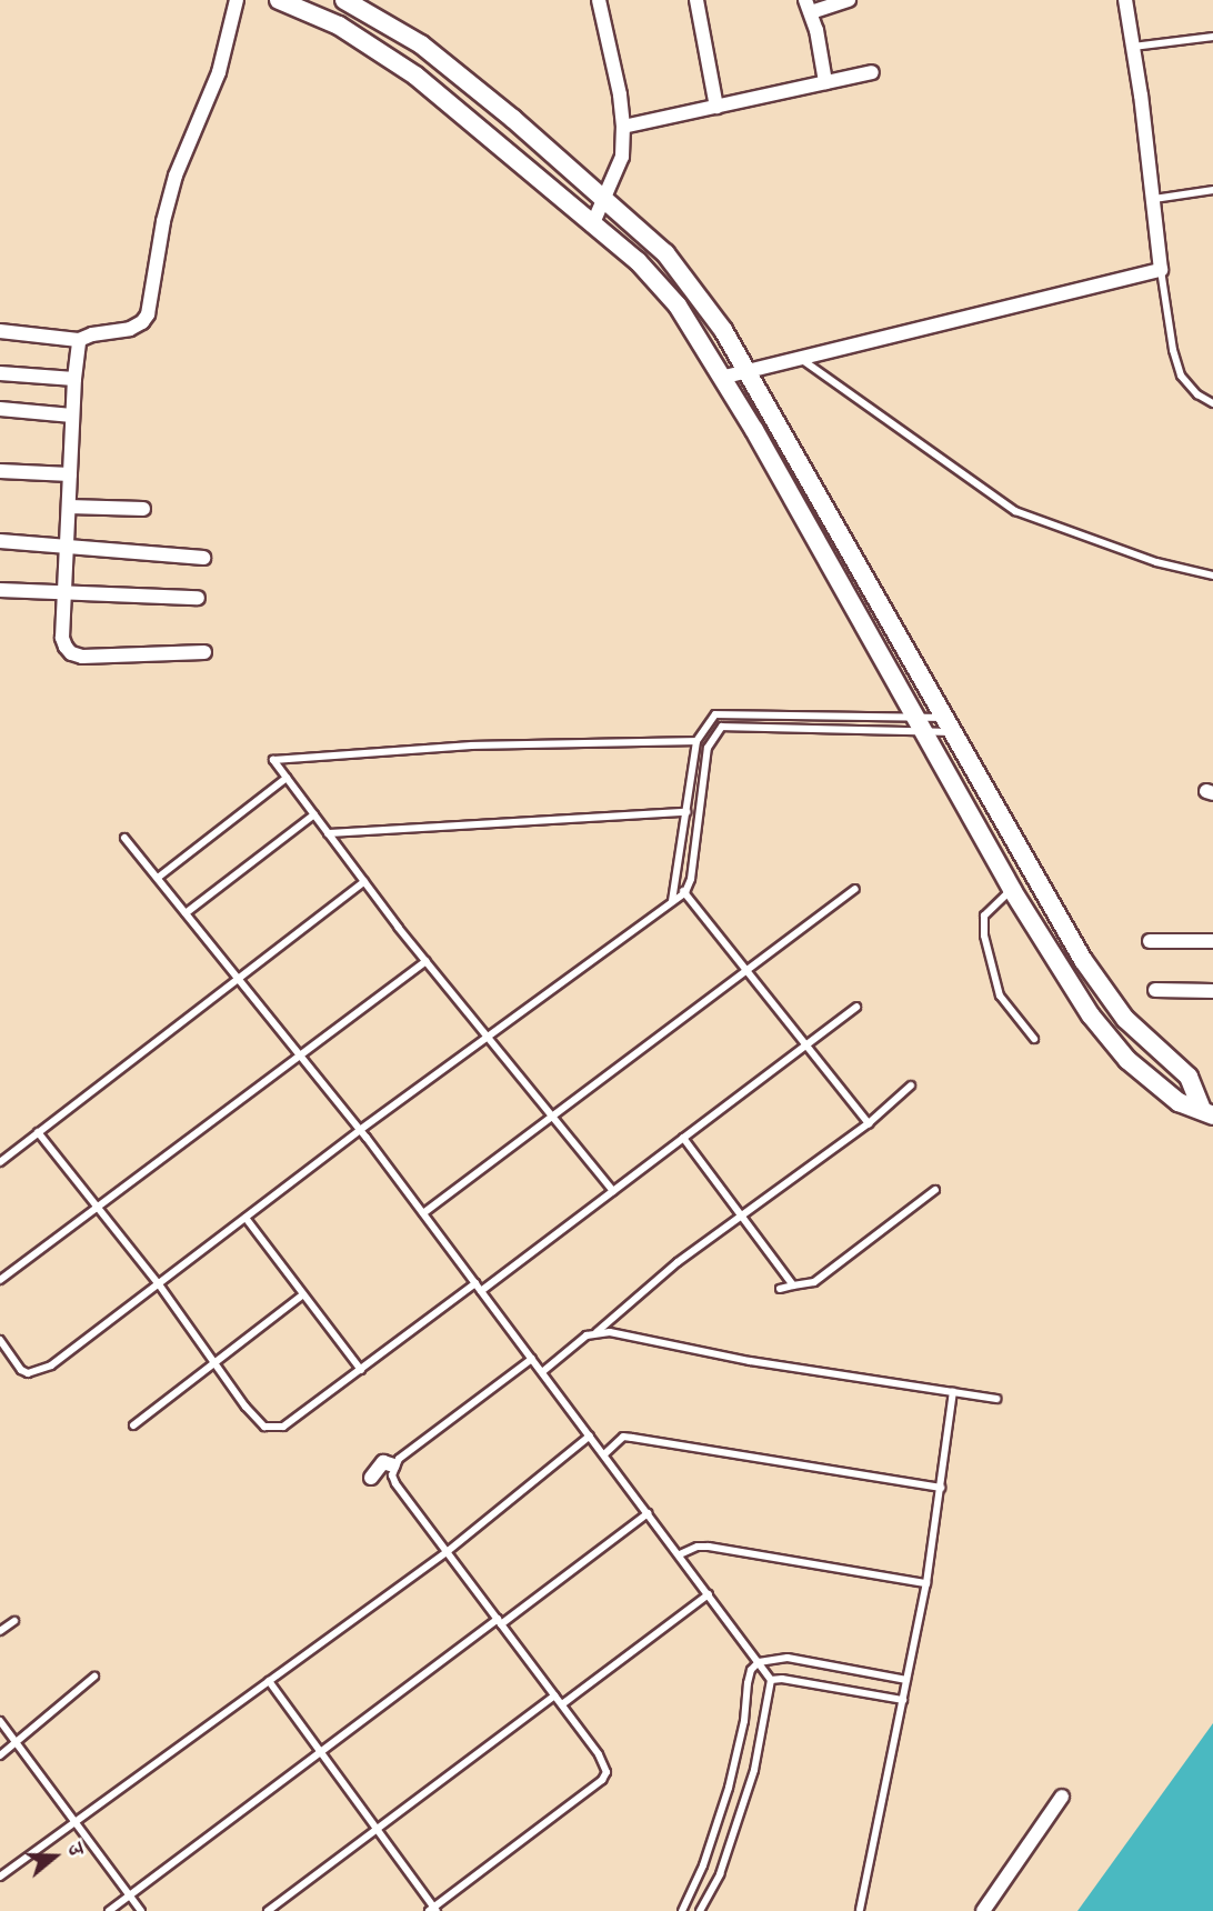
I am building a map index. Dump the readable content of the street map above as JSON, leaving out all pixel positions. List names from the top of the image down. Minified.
{"north":"right"}
